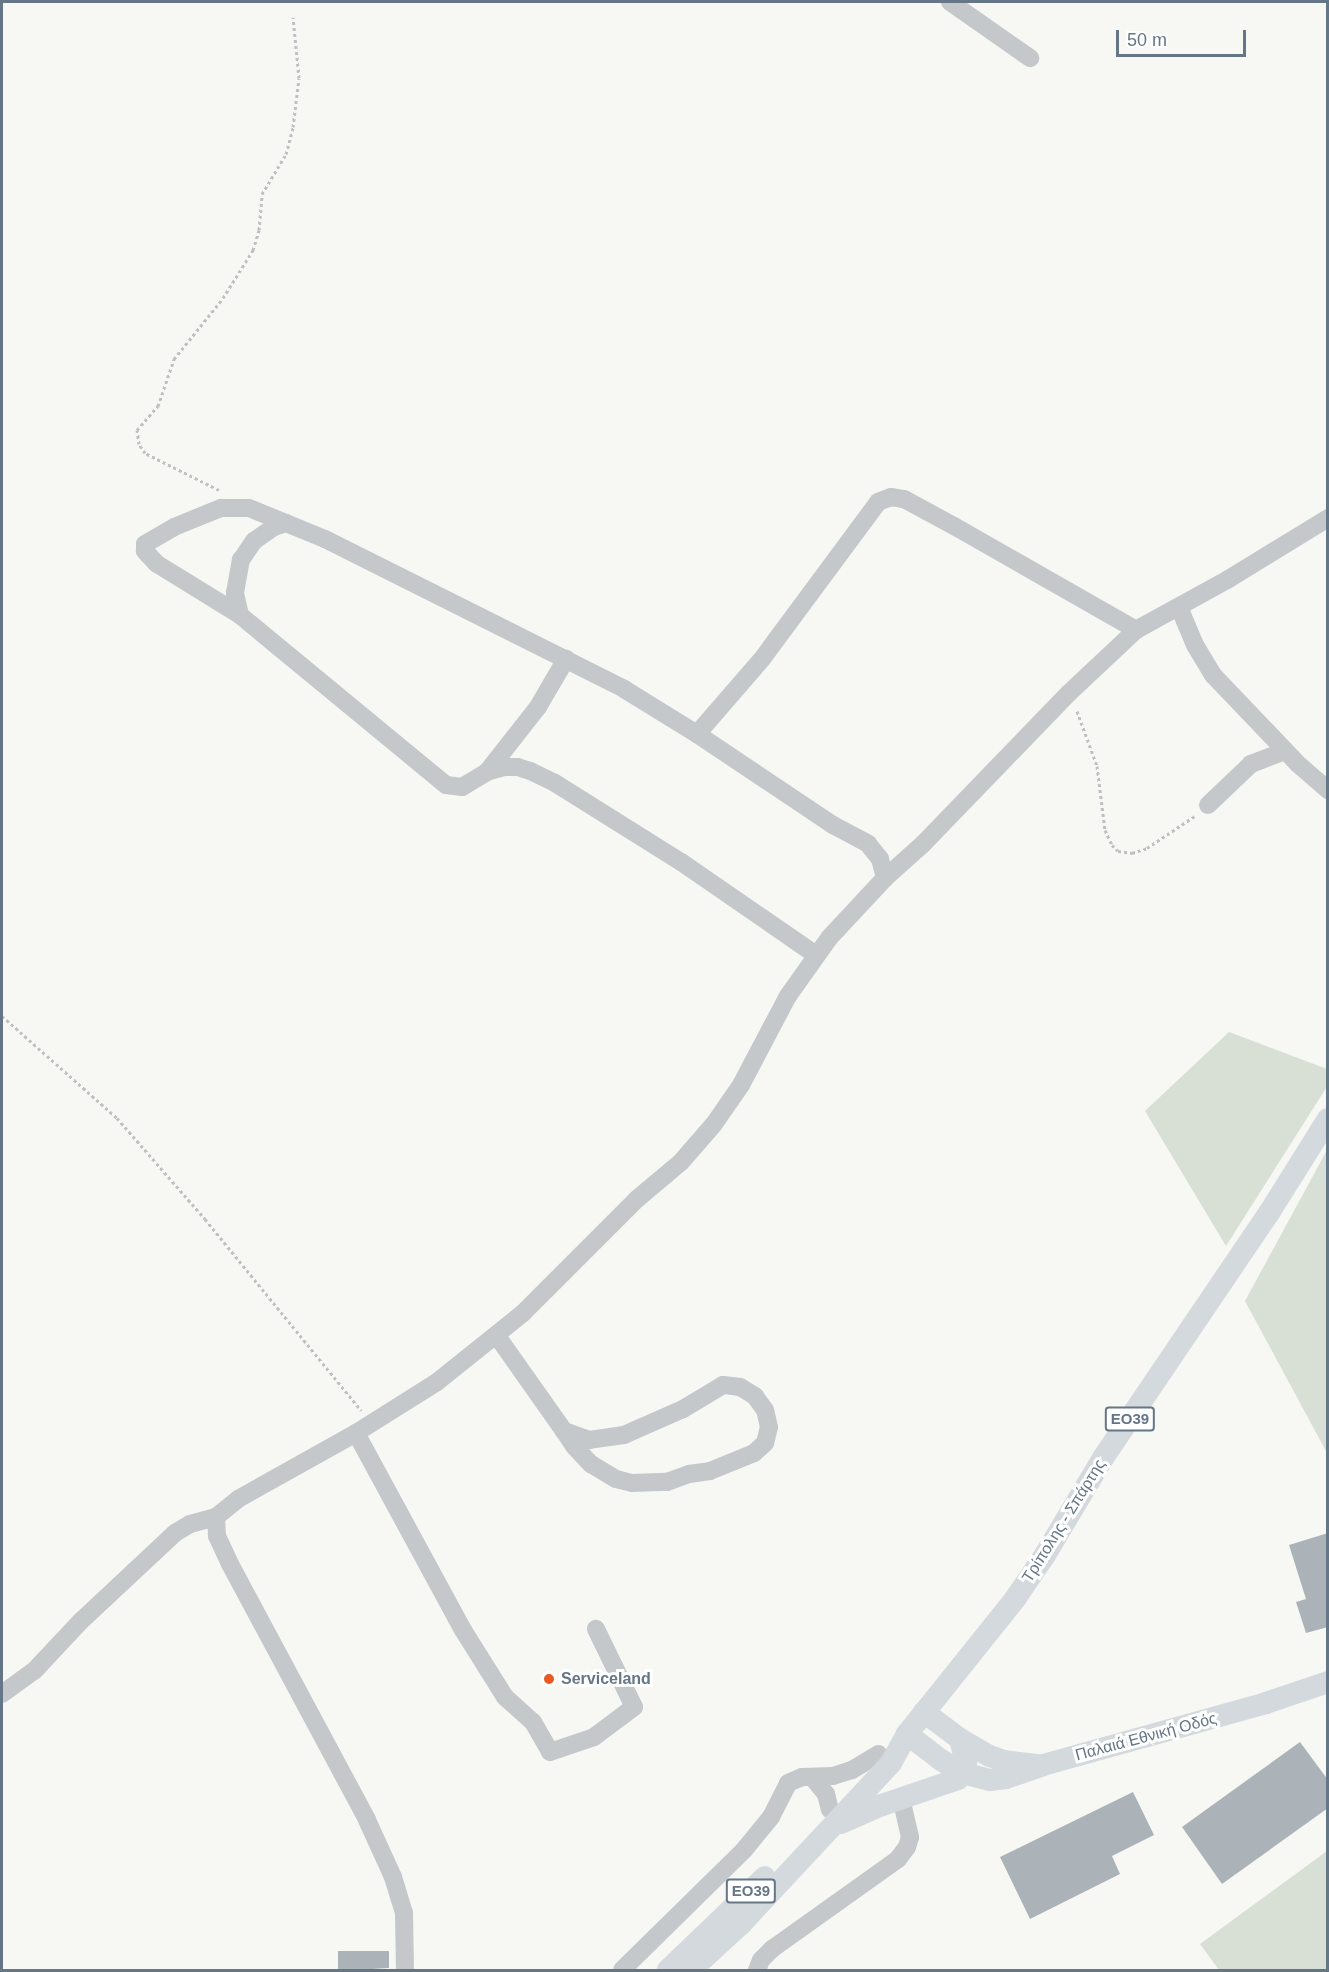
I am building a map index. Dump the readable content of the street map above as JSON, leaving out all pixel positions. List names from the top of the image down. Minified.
{"streets":{"main road":["ΕΟ39","Τρίπολης - Σπάρτης","Παλαιά Εθνική Οδός"]},"crossings":[["Τρίπολης - Σπάρτης","Παλαιά Εθνική Οδός"]],"places":["Serviceland"],"scale_bar":"50 m"}
